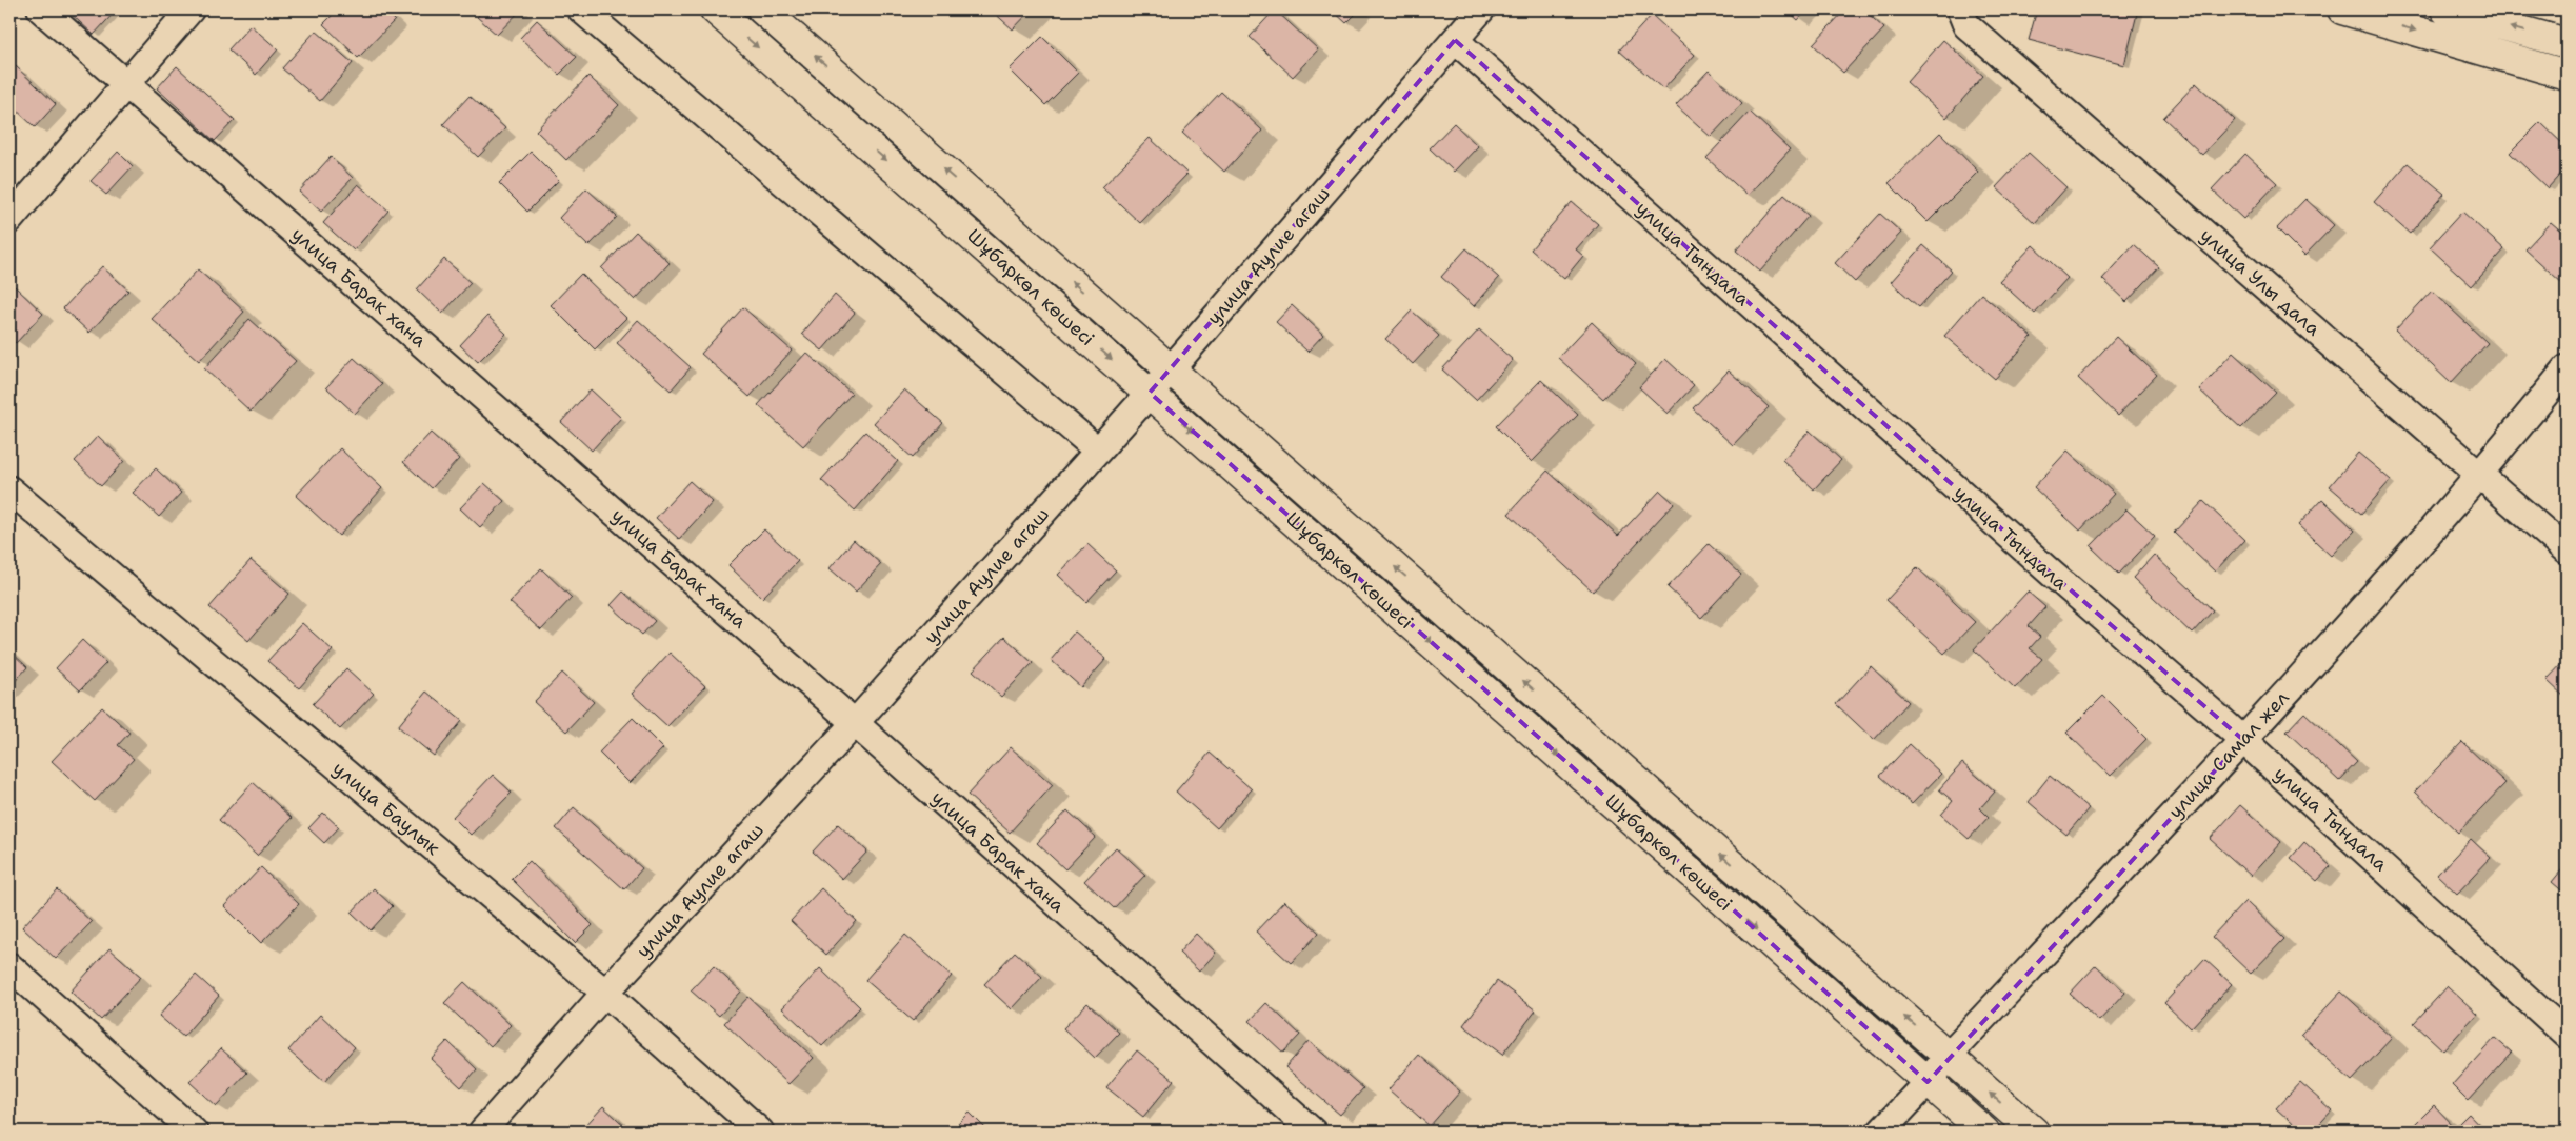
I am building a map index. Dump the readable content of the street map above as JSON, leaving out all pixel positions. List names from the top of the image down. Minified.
{"streets":{"street":["улица Тындала","улица Аулие агаш","улица Улы дала","улица Барак хана","Шұбаркөл көшесі","улица Самал жел","улица Баулык"]},"crossings":[["улица Тындала","улица Аулие агаш"],["улица Тындала","улица Самал жел"],["улица Аулие агаш","улица Барак хана"],["улица Аулие агаш","Шұбаркөл көшесі"],["улица Аулие агаш","улица Баулык"],["улица Улы дала","улица Самал жел"],["Шұбаркөл көшесі","улица Самал жел"]]}
